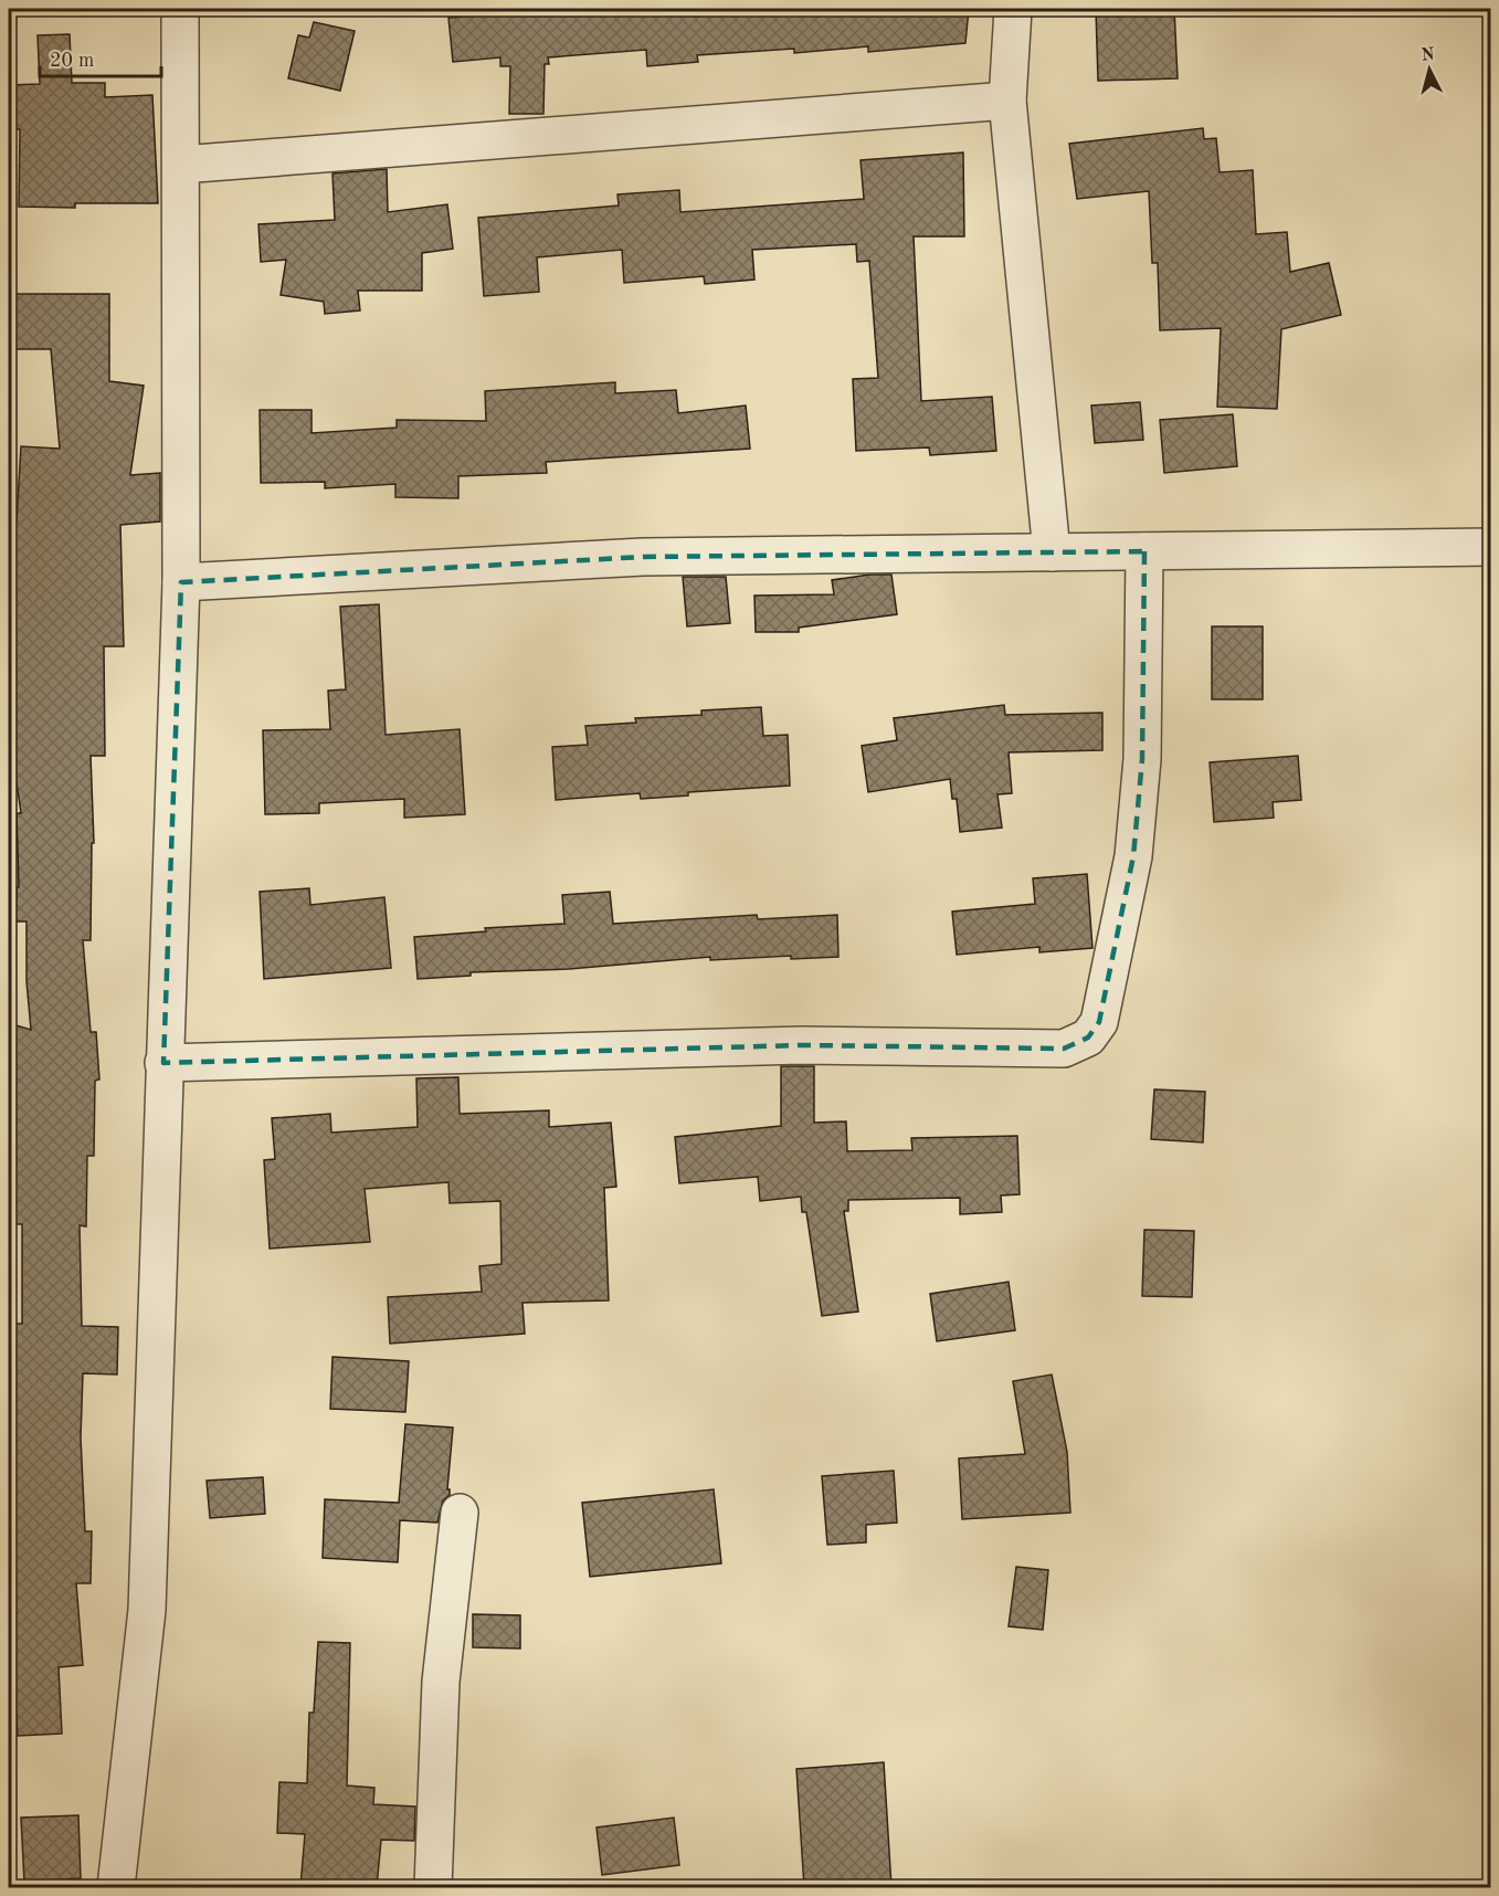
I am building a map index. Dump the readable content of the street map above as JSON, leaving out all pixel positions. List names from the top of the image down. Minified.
{"scale_bar":"20 m","north":"top"}
